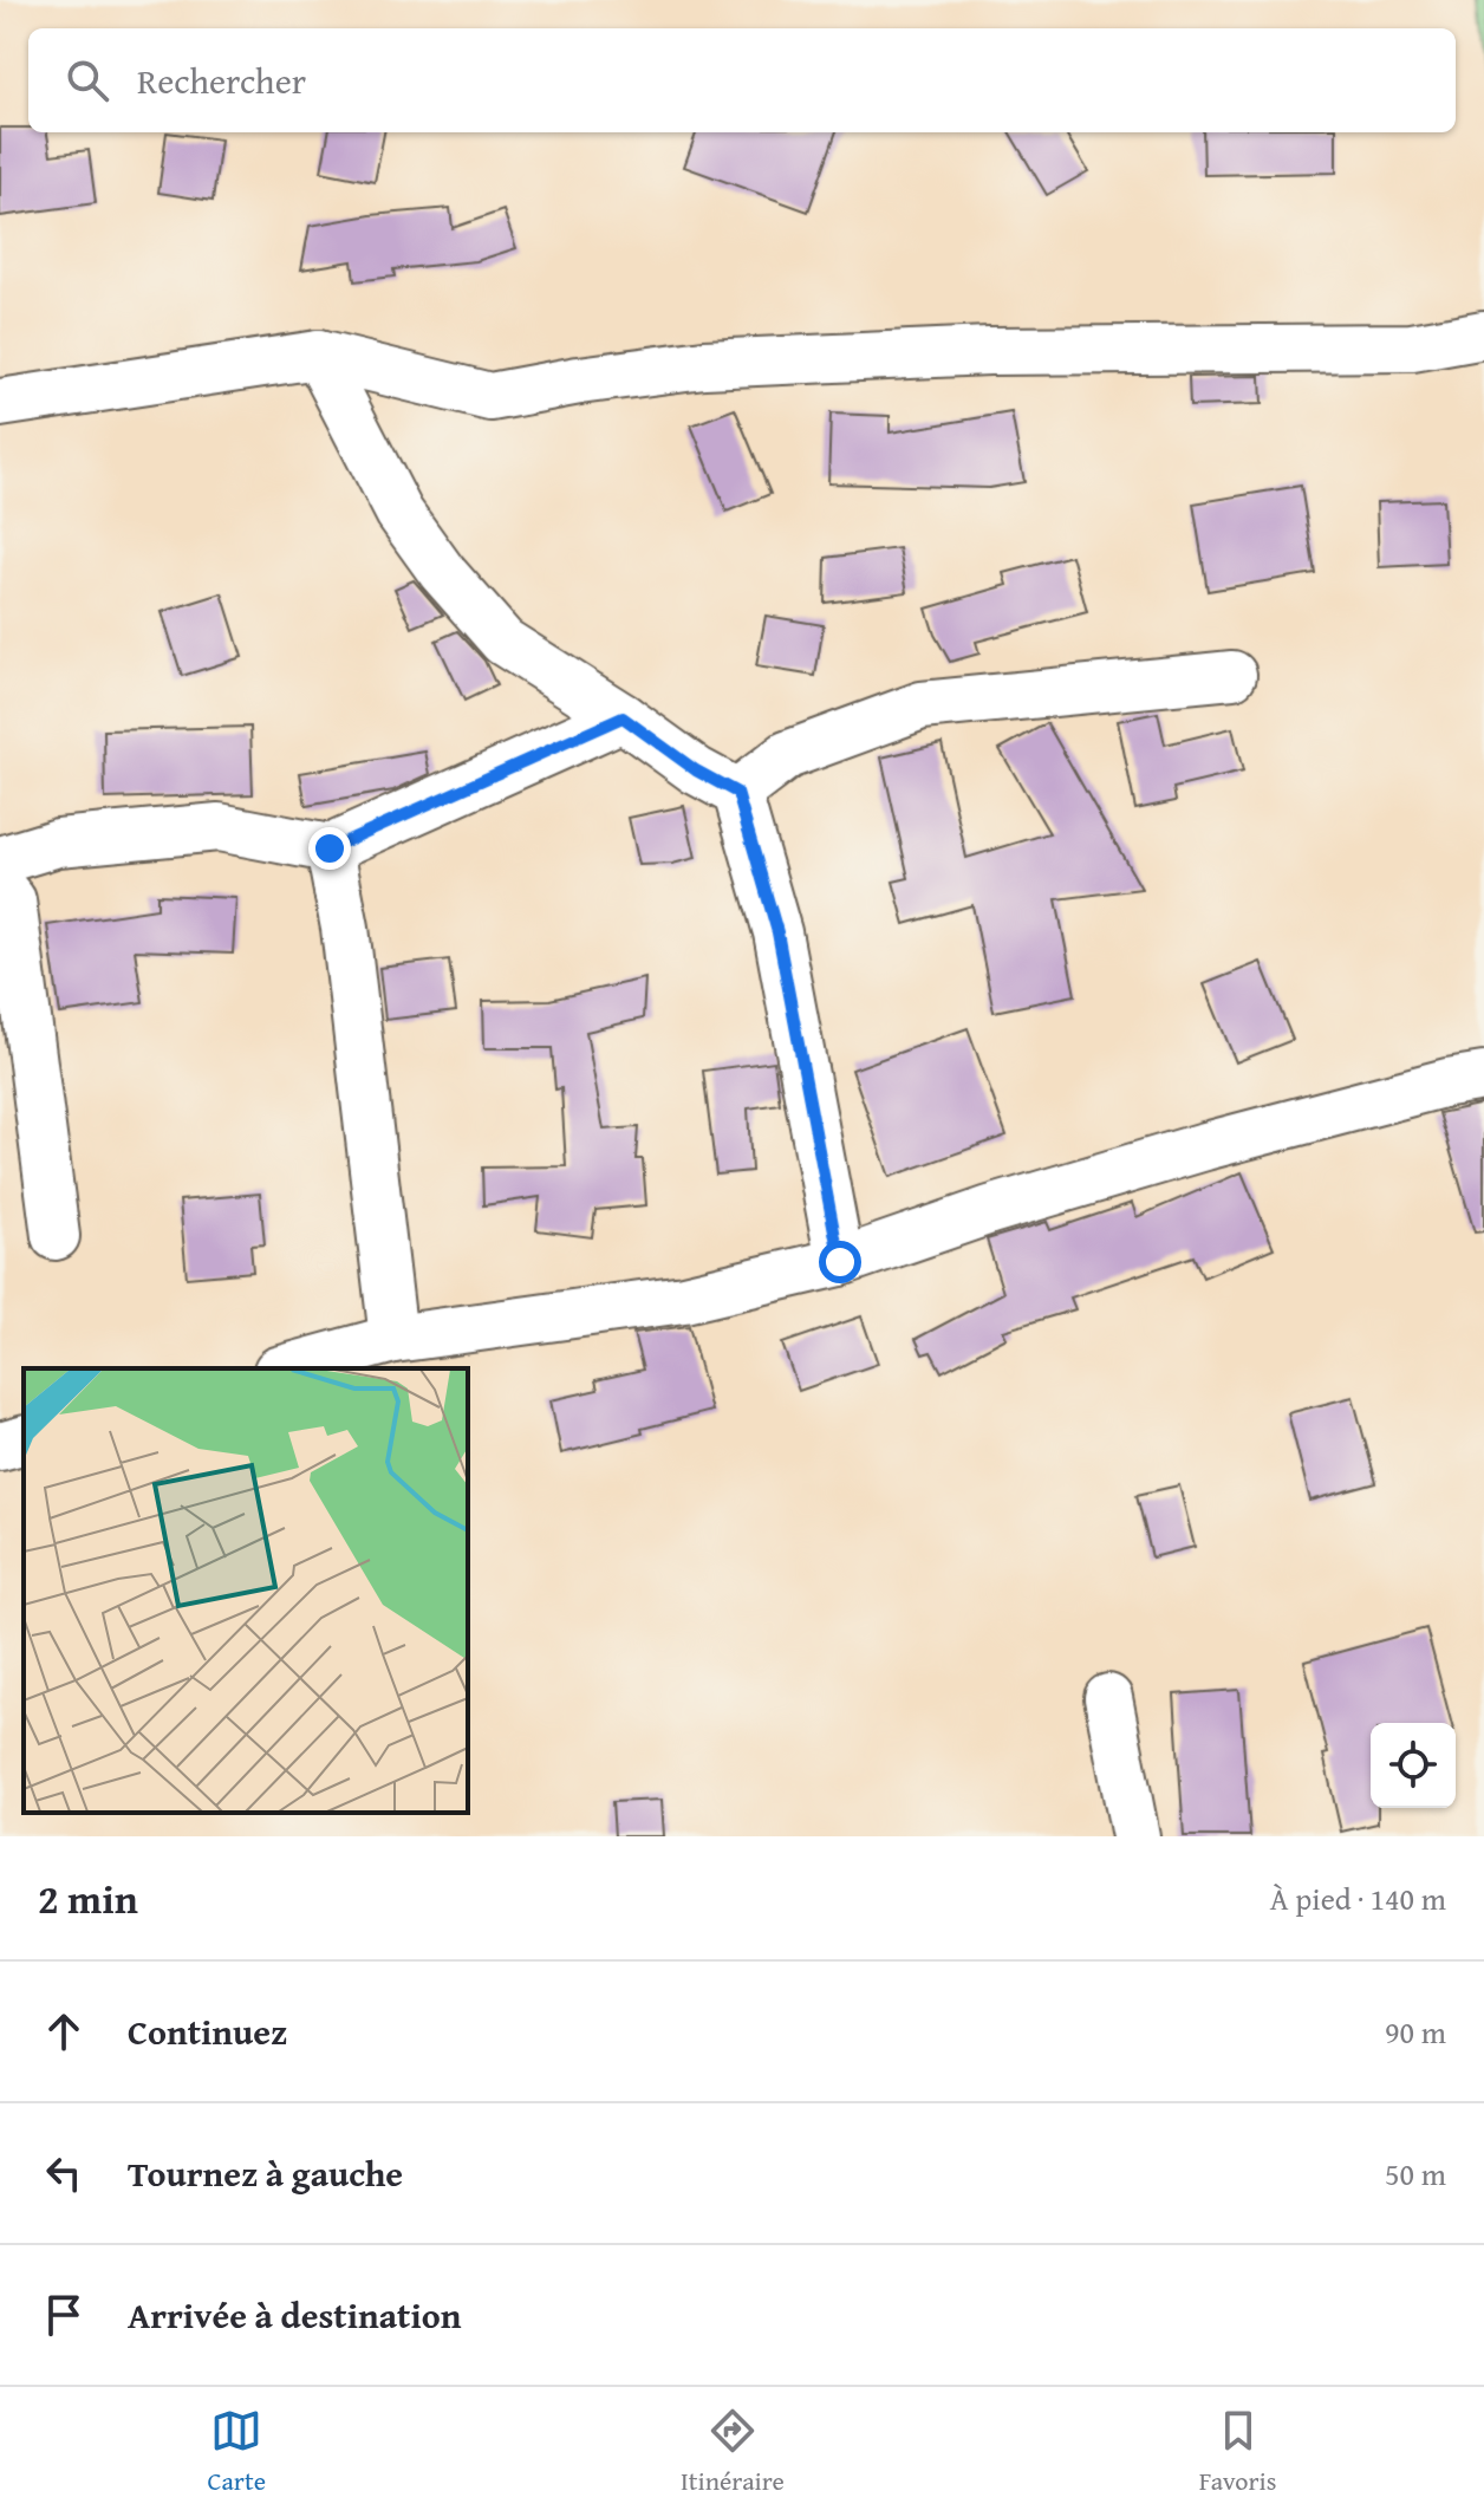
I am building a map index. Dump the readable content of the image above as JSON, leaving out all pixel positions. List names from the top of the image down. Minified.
{"page":{"search":"Rechercher","heading":["2 min","À pied · 140 m"],"list":[["Continuez","90 m"],["Tournez à gauche","50 m"],"Arrivée à destination"],"nav":["Carte","Itinéraire","Favoris"]}}
